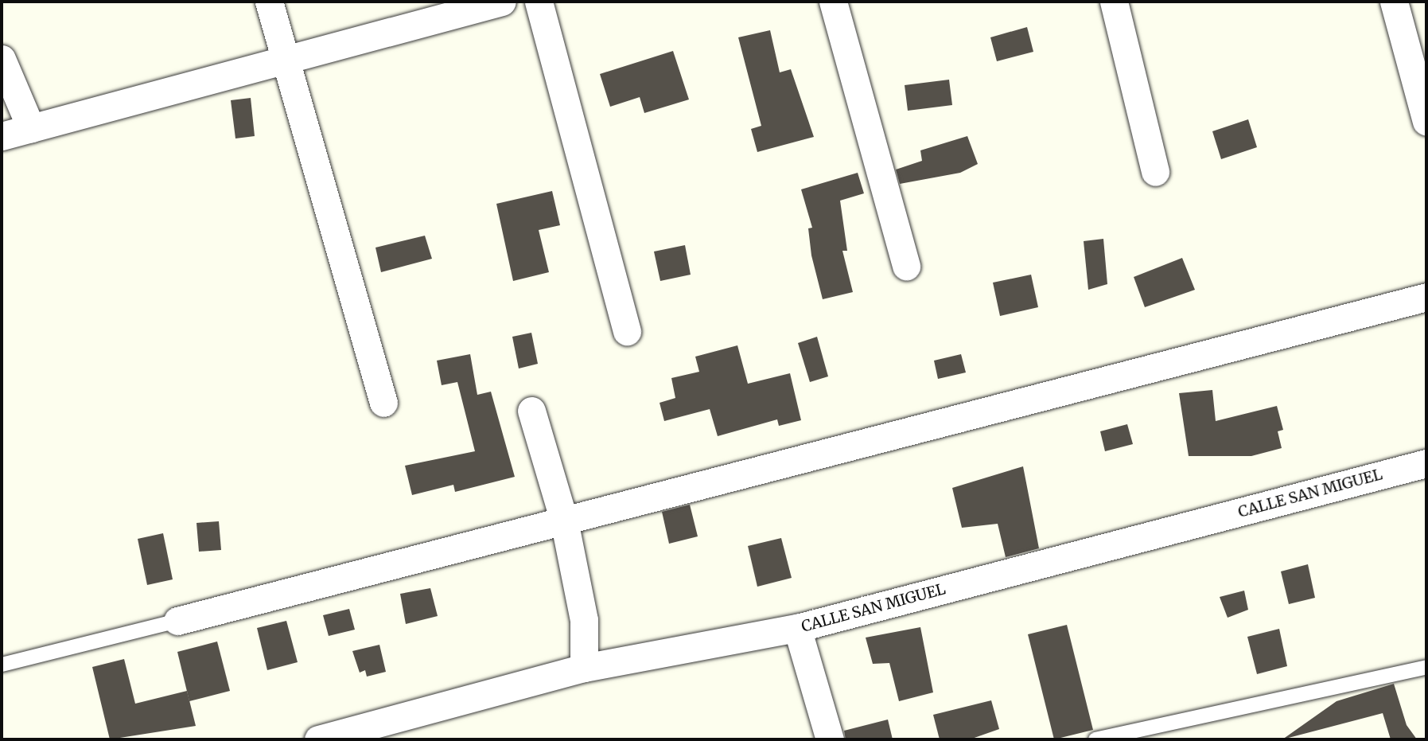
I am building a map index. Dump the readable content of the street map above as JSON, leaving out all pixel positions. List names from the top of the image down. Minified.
{"streets":{"street":["CALLE SAN MIGUEL"]}}
